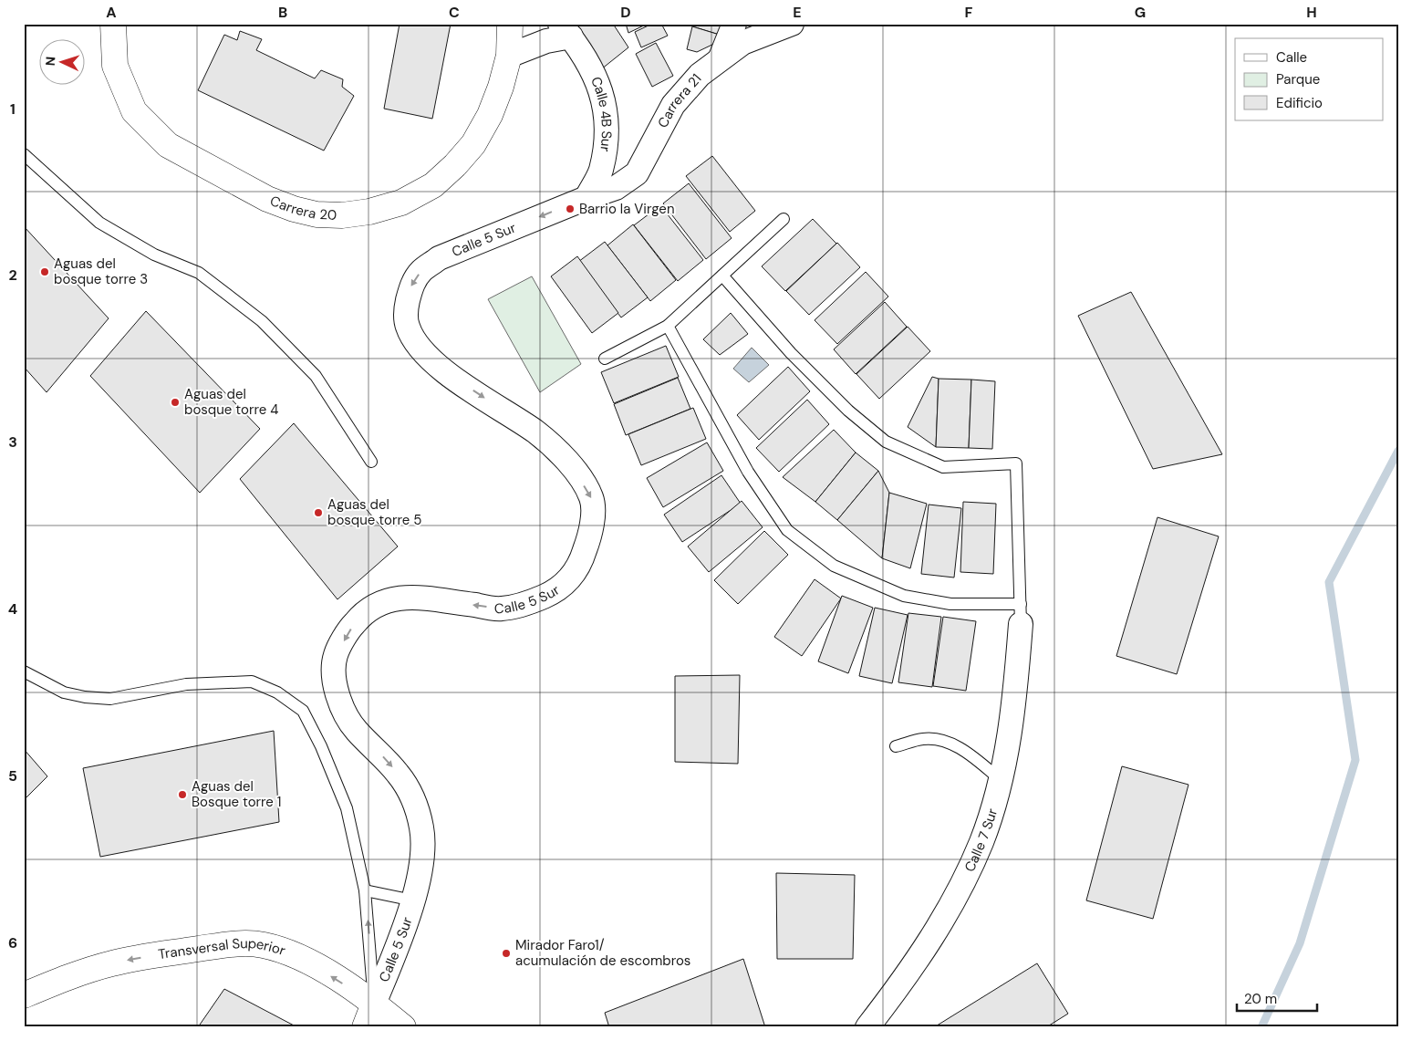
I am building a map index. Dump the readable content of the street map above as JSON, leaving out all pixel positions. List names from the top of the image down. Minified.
{"streets":{"street":["Carrera 21","Calle 4B Sur","Carrera 20","Calle 5 Sur","Calle 7 Sur","Transversal Superior"]},"crossings":[["Carrera 21","Calle 4B Sur"],["Carrera 21","Calle 5 Sur"],["Calle 4B Sur","Carrera 20"],["Calle 4B Sur","Calle 5 Sur"],["Calle 5 Sur","Transversal Superior"]],"one_way":["Transversal Superior"],"places":["Barrio la Virgen","Aguas del bosque torre 3","Aguas del bosque torre 4","Aguas del bosque torre 5","Aguas del Bosque torre 1","Mirador Faro1/ acumulación de escombros"],"legend":["Calle","Parque","Edificio"],"scale_bar":"20 m","north":"left","grid":{"columns":["A","B","C","D","E","F","G","H"],"rows":["1","2","3","4","5","6"]}}
